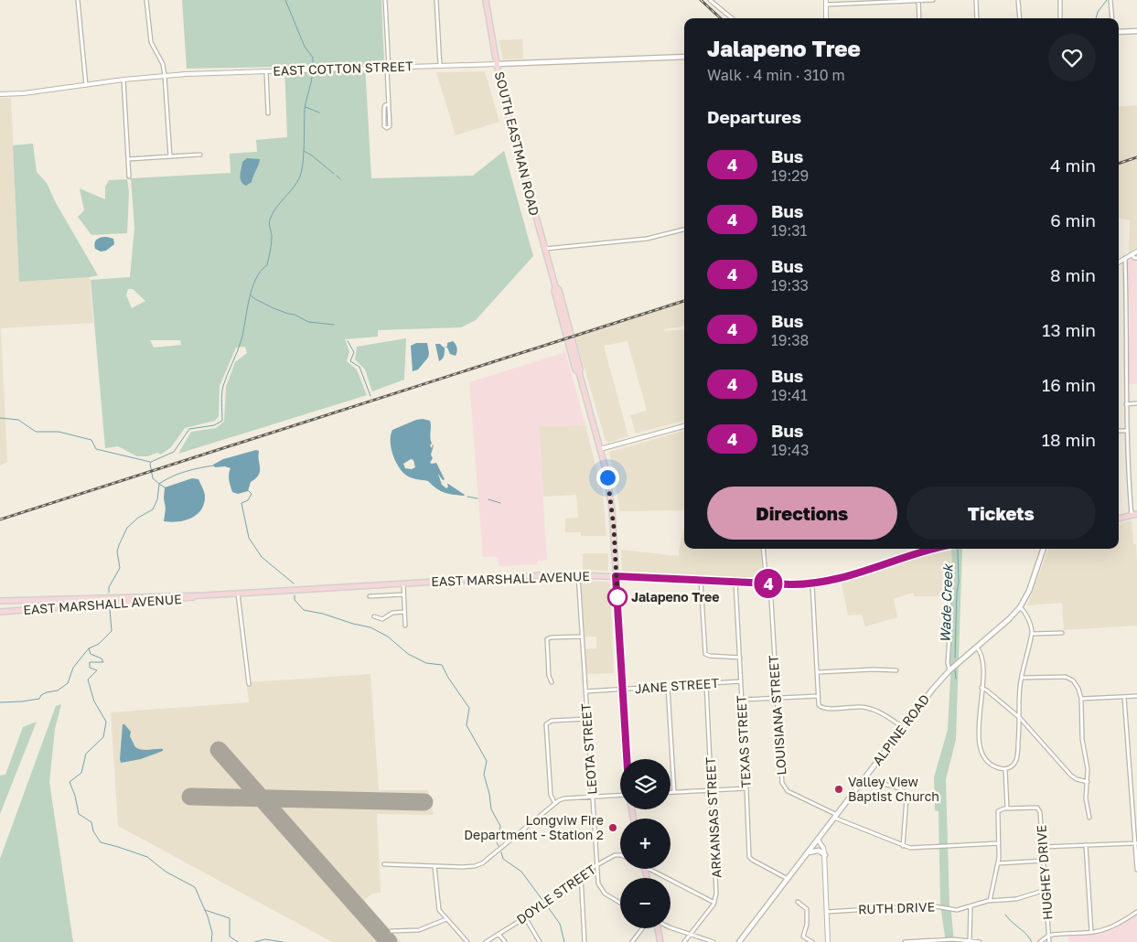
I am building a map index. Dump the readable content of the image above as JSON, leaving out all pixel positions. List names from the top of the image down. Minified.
{"streets":{"main road":["EAST COTTON STREET","SOUTH EASTMAN ROAD","EAST MARSHALL AVENUE","ALPINE ROAD"],"street":["JANE STREET","LOUISIANA STREET","TEXAS STREET","LEOTA STREET","ARKANSAS STREET","HUGHEY DRIVE","DOYLE STREET","RUTH DRIVE"]},"crossings":[["EAST COTTON STREET","SOUTH EASTMAN ROAD"],["SOUTH EASTMAN ROAD","EAST MARSHALL AVENUE"],["SOUTH EASTMAN ROAD","JANE STREET"],["EAST MARSHALL AVENUE","LOUISIANA STREET"],["EAST MARSHALL AVENUE","TEXAS STREET"],["EAST MARSHALL AVENUE","LEOTA STREET"],["JANE STREET","TEXAS STREET"],["JANE STREET","LEOTA STREET"],["JANE STREET","ARKANSAS STREET"],["LOUISIANA STREET","ALPINE ROAD"],["ALPINE ROAD","TEXAS STREET"],["LEOTA STREET","DOYLE STREET"],["HUGHEY DRIVE","RUTH DRIVE"]],"water":["Wade Creek"],"places":["Jalapeno Tree","Valley View Baptist Church","Longviw Fire Department - Station 2"],"lines":["bus line 4"],"page":{"on_map":"4","heading":[["Jalapeno Tree","Walk · 4 min · 310 m"],"Departures"],"list":[{"mark":"4","name":"Bus","note":"19:29","value":"4 min"},{"mark":"4","name":"Bus","note":"19:31","value":"6 min"},{"mark":"4","name":"Bus","note":"19:33","value":"8 min"},{"mark":"4","name":"Bus","note":"19:38","value":"13 min"},{"mark":"4","name":"Bus","note":"19:41","value":"16 min"},{"mark":"4","name":"Bus","note":"19:43","value":"18 min"}],"buttons":["Directions","Tickets"],"map_buttons":["+","−"]}}
